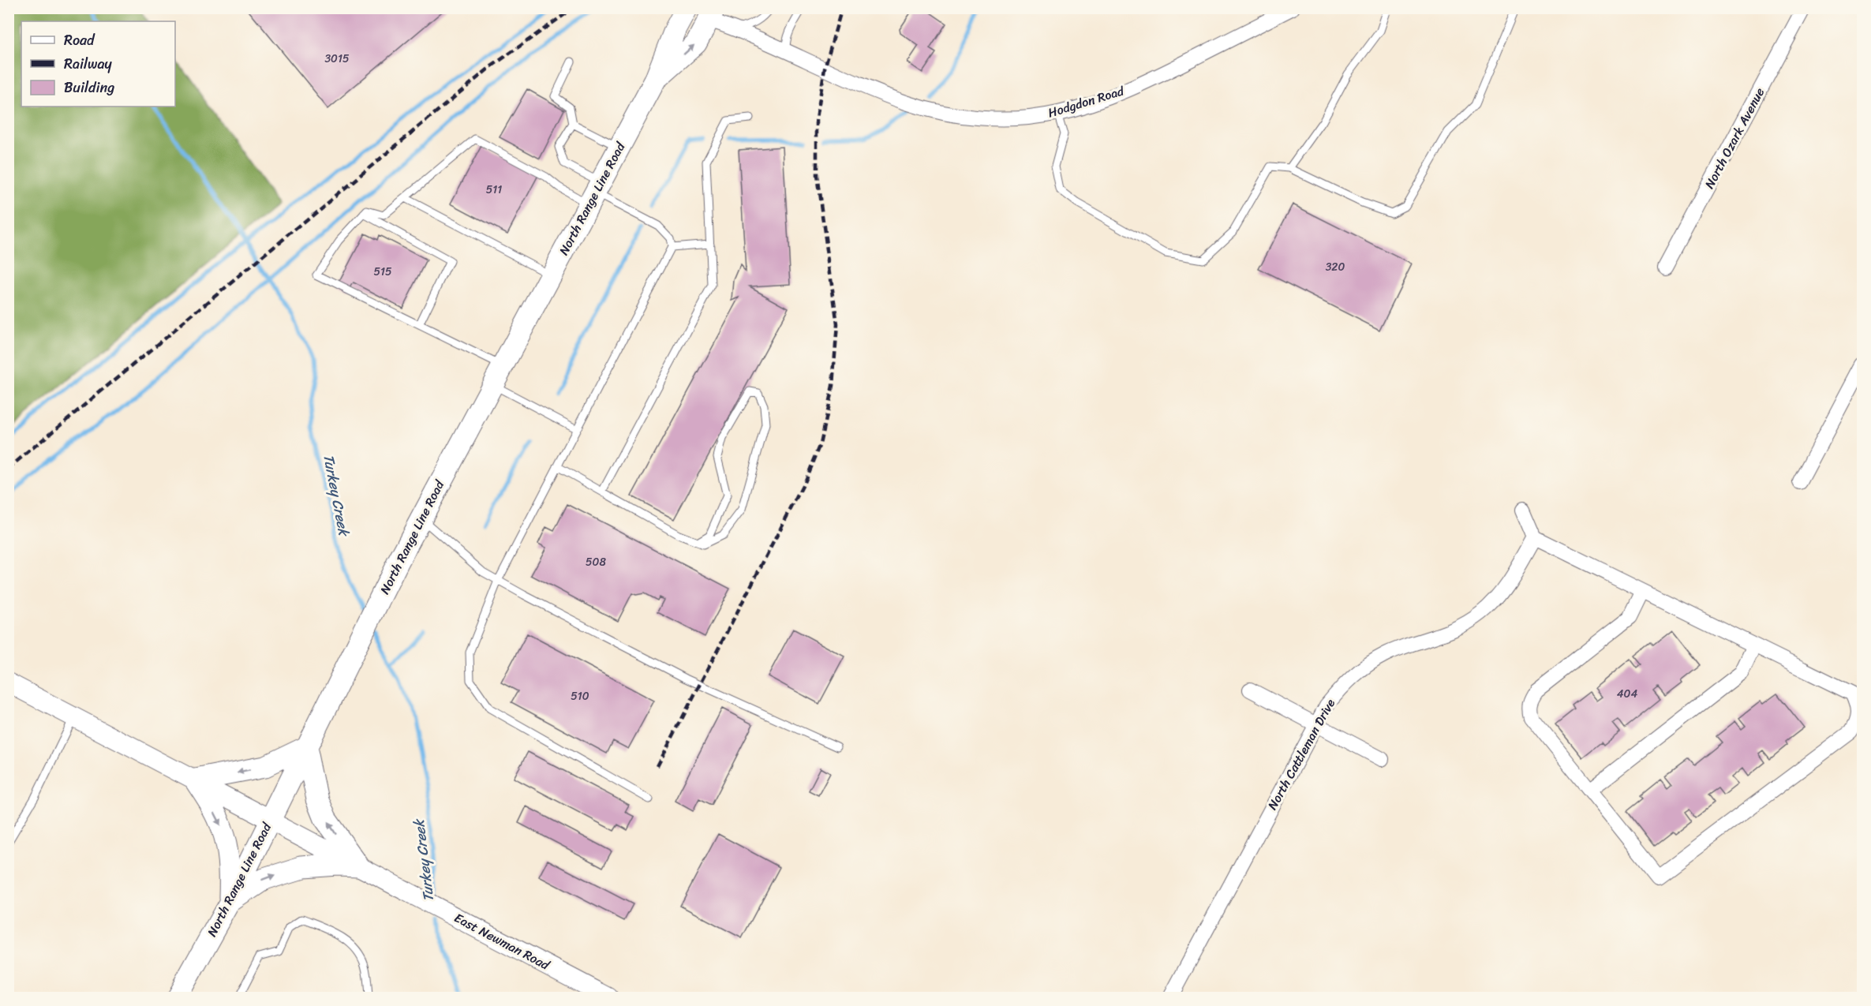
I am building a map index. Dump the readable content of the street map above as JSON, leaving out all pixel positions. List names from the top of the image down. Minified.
{"streets":{"main road":["North Range Line Road"],"street":["Hodgdon Road","North Ozark Avenue","North Cattleman Drive","East Newman Road"]},"crossings":[["Hodgdon Road","North Range Line Road"],["North Range Line Road","East Newman Road"]],"water":["Turkey Creek"],"house_numbers":["3015","511","320","515","508","404","510"],"legend":["Road","Railway","Building"]}
